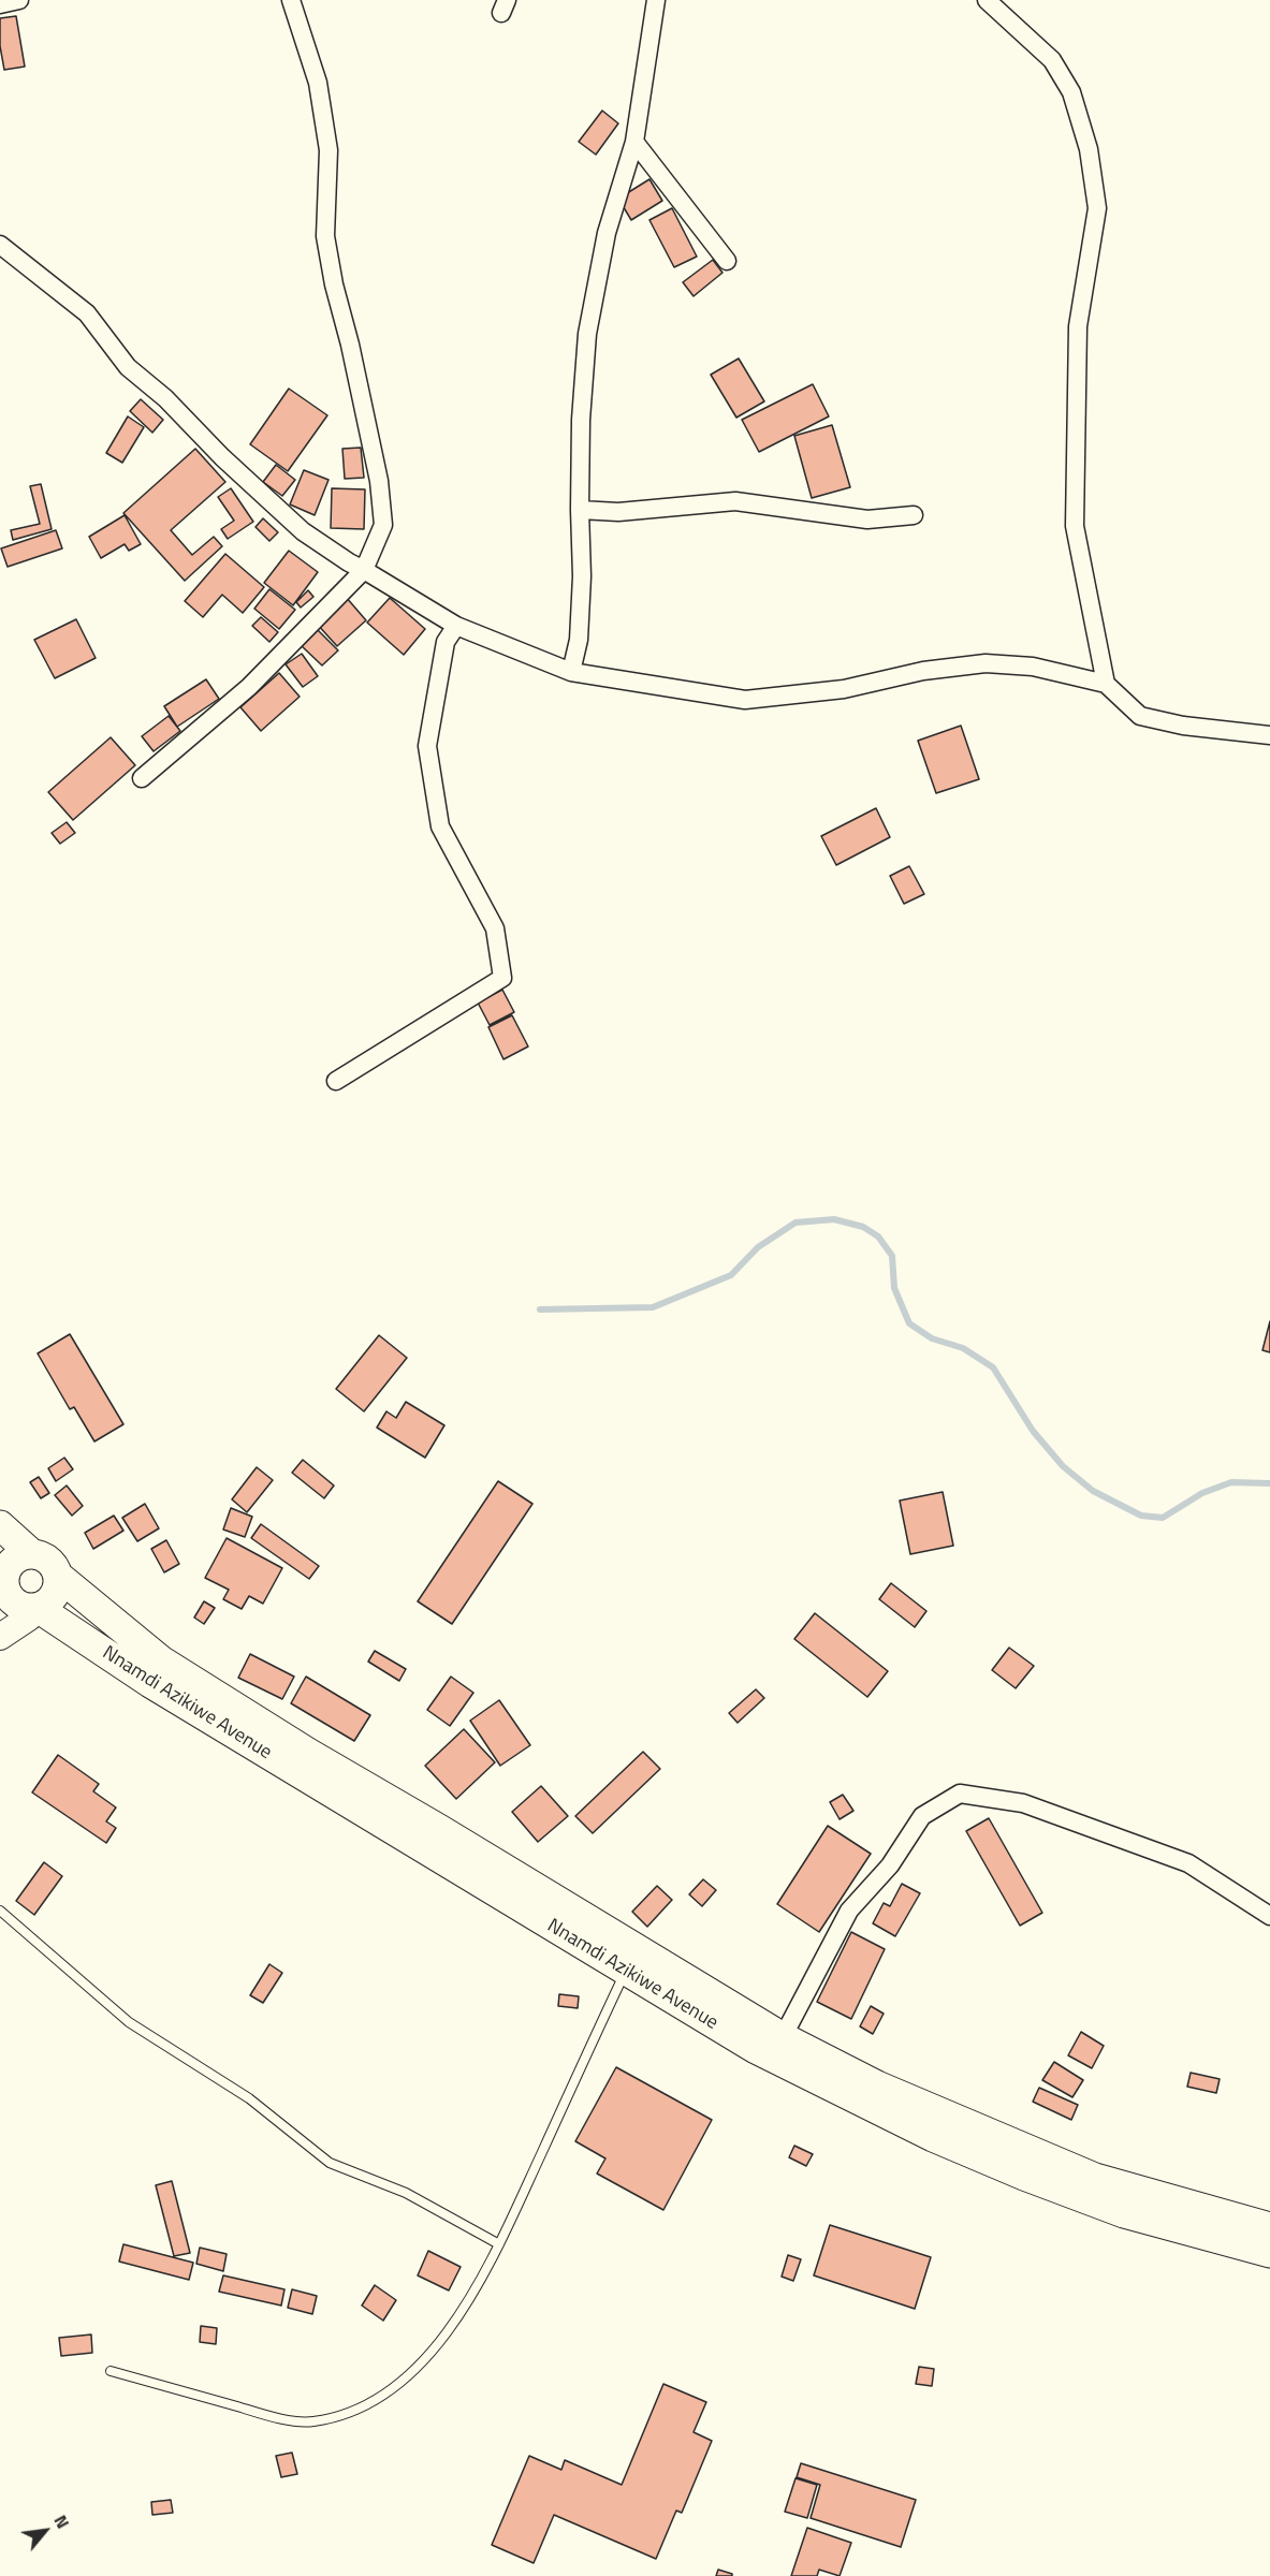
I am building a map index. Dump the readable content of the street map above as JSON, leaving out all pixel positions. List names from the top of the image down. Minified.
{"streets":{"main road":["Nnamdi Azikiwe Avenue"]},"north":"top right"}
